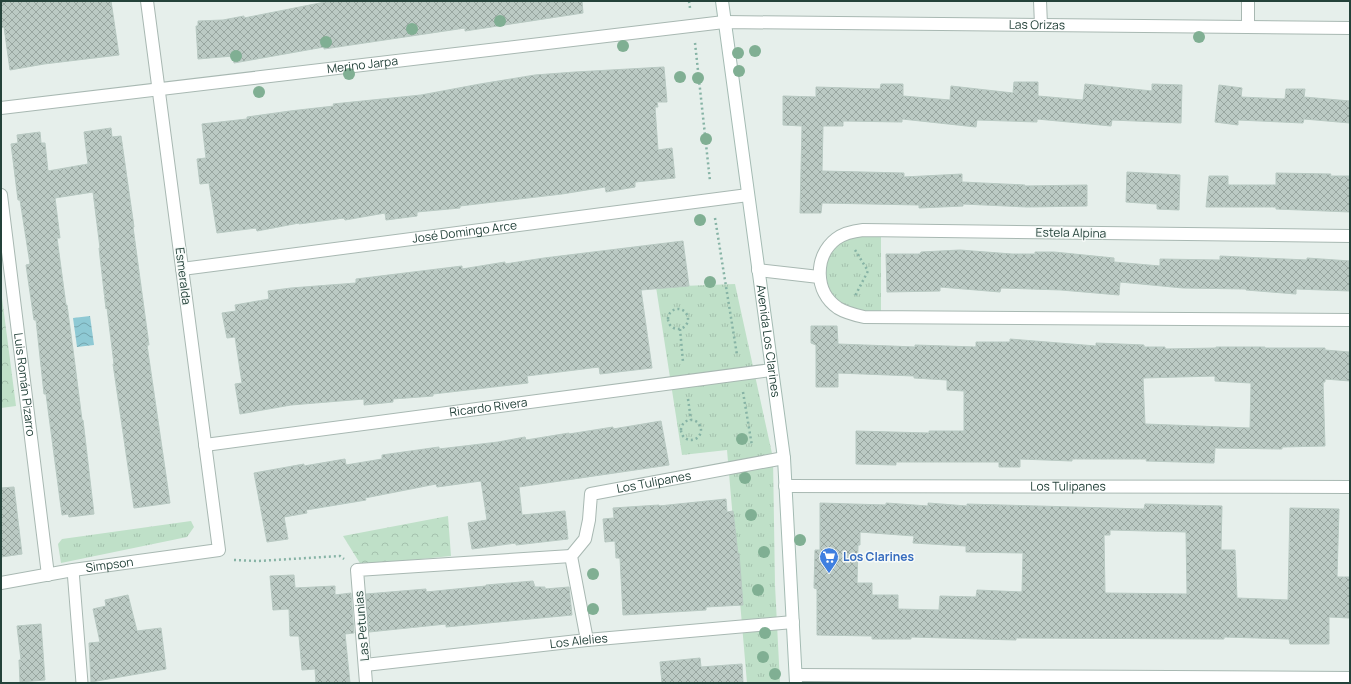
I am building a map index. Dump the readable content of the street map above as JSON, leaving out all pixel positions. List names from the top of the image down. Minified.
{"streets":{"street":["Las Orizas","Merino Jarpa","José Domingo Arce","Estela Alpina","Esmeralda","Avenida Los Clarines","Luis Román Pizarro","Ricardo Rivera","Los Tulipanes","Simpson","Las Petunias","Los Alelies"]},"crossings":[["Las Orizas","Merino Jarpa"],["Las Orizas","Avenida Los Clarines"],["Merino Jarpa","Esmeralda"],["Merino Jarpa","Avenida Los Clarines"],["José Domingo Arce","Esmeralda"],["José Domingo Arce","Avenida Los Clarines"],["Esmeralda","Ricardo Rivera"],["Esmeralda","Simpson"],["Avenida Los Clarines","Ricardo Rivera"],["Avenida Los Clarines","Los Tulipanes"],["Avenida Los Clarines","Los Alelies"],["Luis Román Pizarro","Simpson"],["Las Petunias","Los Alelies"]],"places":{"supermarket":["Los Clarines"]}}
